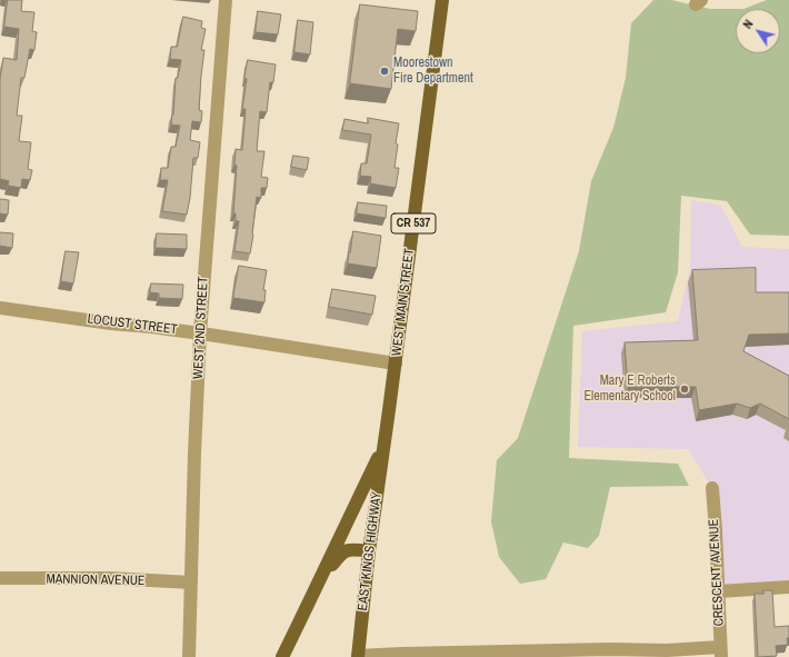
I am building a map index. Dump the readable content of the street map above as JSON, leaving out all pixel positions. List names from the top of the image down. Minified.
{"streets":{"main road":["CR 537","WEST MAIN STREET","EAST KINGS HIGHWAY"],"street":["LOCUST STREET","WEST 2ND STREET","CRESCENT AVENUE","MANNION AVENUE"]},"crossings":[["CR 537","WEST MAIN STREET"],["CR 537","EAST KINGS HIGHWAY"],["WEST MAIN STREET","LOCUST STREET"],["WEST MAIN STREET","EAST KINGS HIGHWAY"],["LOCUST STREET","WEST 2ND STREET"],["WEST 2ND STREET","MANNION AVENUE"]],"places":["Moorestown Fire Department","Mary E Roberts Elementary School"],"north":"top left"}
